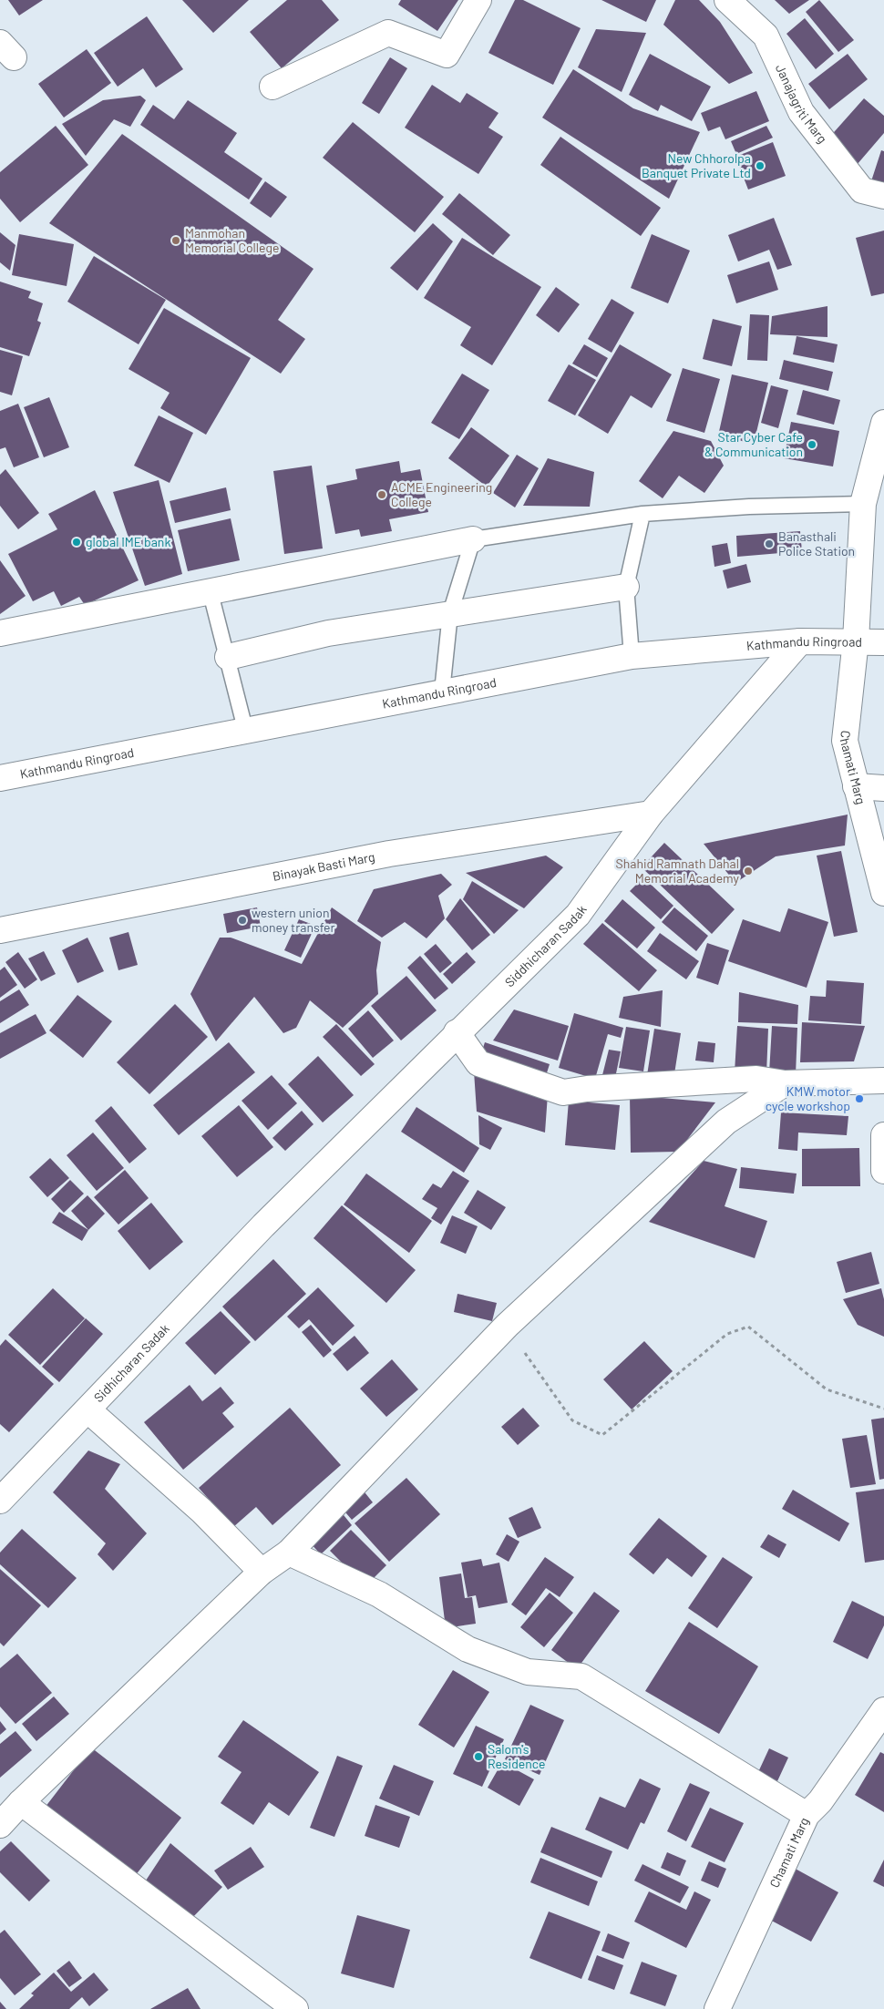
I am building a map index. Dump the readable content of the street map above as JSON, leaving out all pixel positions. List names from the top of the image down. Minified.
{"streets":{"main road":["Janajagriti Marg","Kathmandu Ringroad","Chamati Marg","Binayak Basti Marg","Siddhicharan Sadak","Sidhicharan Sadak"]},"crossings":[["Kathmandu Ringroad","Chamati Marg"],["Kathmandu Ringroad","Siddhicharan Sadak"],["Binayak Basti Marg","Siddhicharan Sadak"],["Siddhicharan Sadak","Sidhicharan Sadak"]],"places":["New Chhorolpa Banquet Private Ltd","Manmohan Memorial College","Star Cyber Cafe & Communication","ACME Engineering College","global IME bank","Banasthali Police Station","Shahid Ramnath Dahal Memorial Academy","western union money transfer","KMW motor cycle workshop","Salom's Residence"]}
